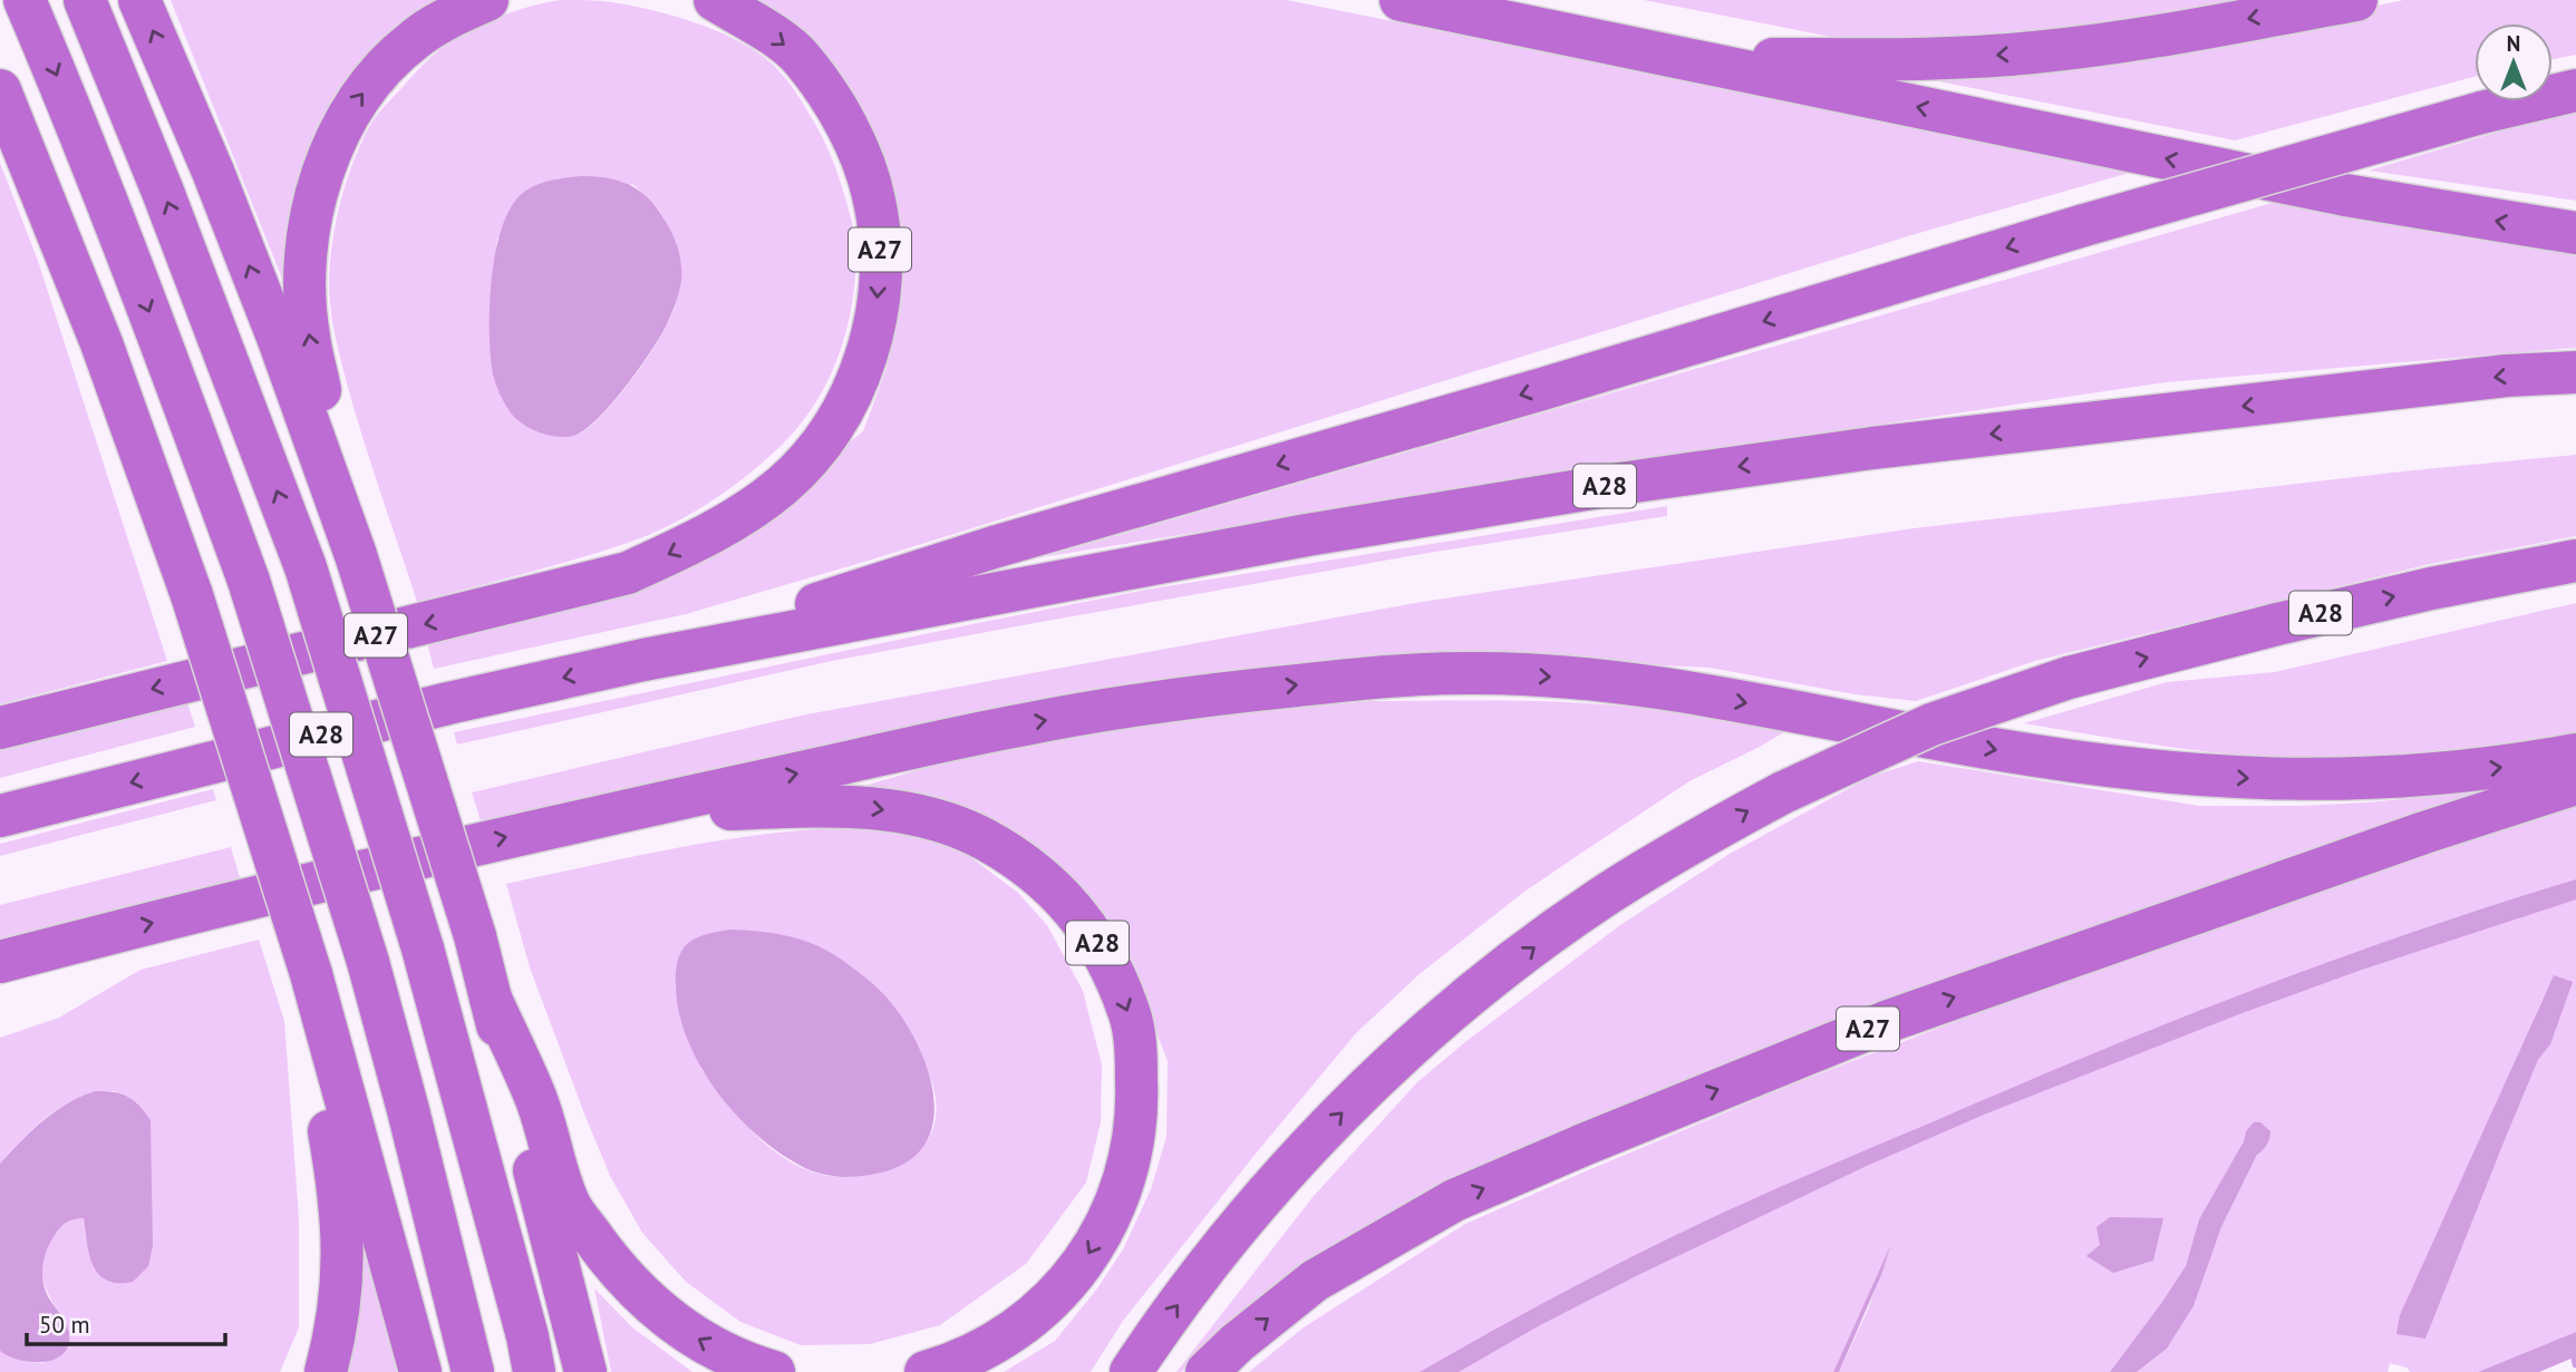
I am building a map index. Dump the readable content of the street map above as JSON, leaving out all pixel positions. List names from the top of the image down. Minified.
{"streets":{"highway":["A27","A28"]},"scale_bar":"50 m","north":"top"}
